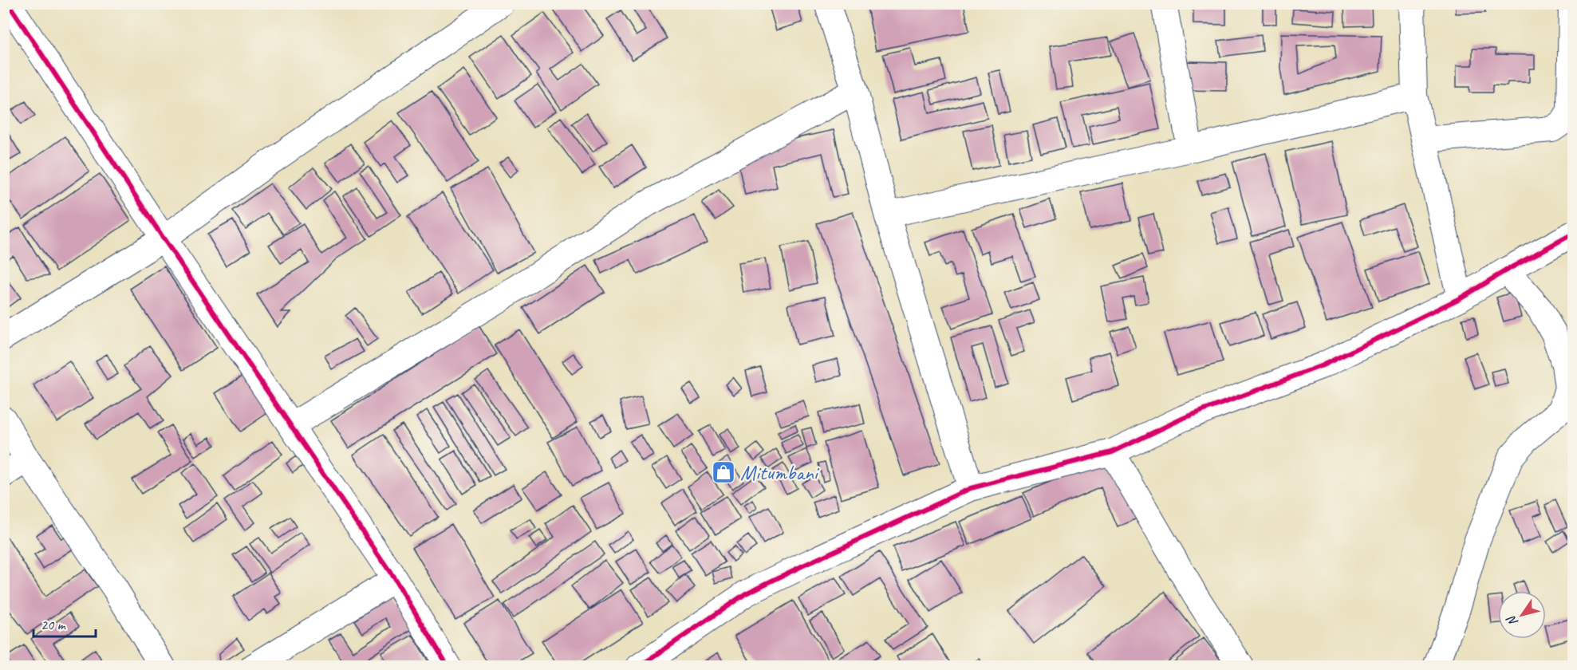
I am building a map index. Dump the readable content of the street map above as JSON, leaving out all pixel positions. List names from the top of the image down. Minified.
{"places":{"shop":["Mitumbani"]},"scale_bar":"20 m","north":"bottom left"}
